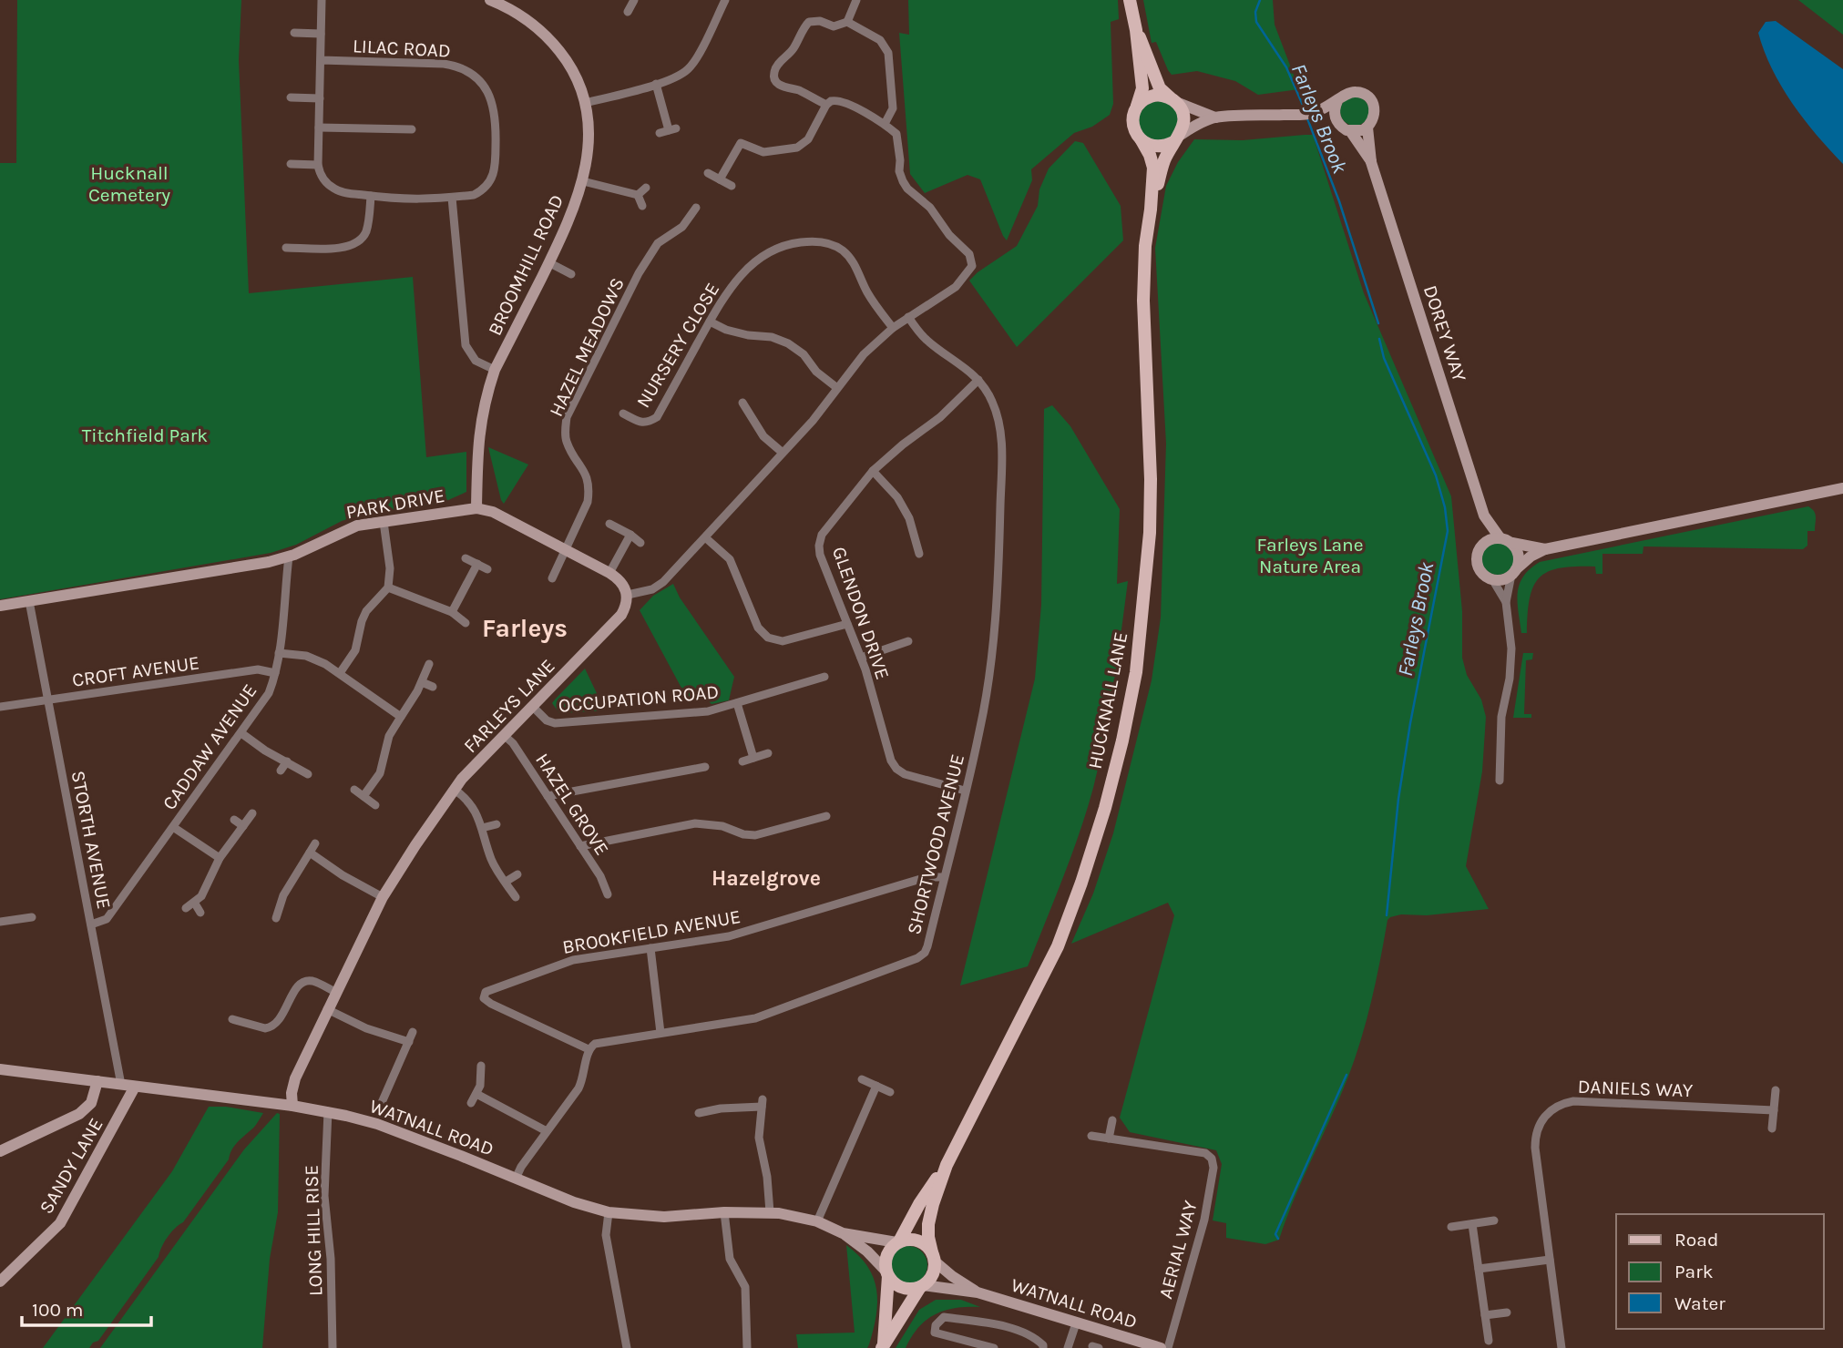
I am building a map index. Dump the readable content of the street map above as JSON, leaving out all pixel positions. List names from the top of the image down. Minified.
{"streets":{"main road":["HUCKNALL LANE"],"street":["LILAC ROAD","BROOMHILL ROAD","DOREY WAY","NURSERY CLOSE","HAZEL MEADOWS","PARK DRIVE","GLENDON DRIVE","CROFT AVENUE","OCCUPATION ROAD","FARLEYS LANE","CADDAW AVENUE","HAZEL GROVE","STORTH AVENUE","SHORTWOOD AVENUE","BROOKFIELD AVENUE","DANIELS WAY","WATNALL ROAD","SANDY LANE","LONG HILL RISE","AERIAL WAY"]},"crossings":[["BROOMHILL ROAD","PARK DRIVE"],["HAZEL MEADOWS","PARK DRIVE"],["PARK DRIVE","FARLEYS LANE"],["PARK DRIVE","CADDAW AVENUE"],["PARK DRIVE","STORTH AVENUE"],["GLENDON DRIVE","SHORTWOOD AVENUE"],["CROFT AVENUE","CADDAW AVENUE"],["CROFT AVENUE","STORTH AVENUE"],["OCCUPATION ROAD","FARLEYS LANE"],["HUCKNALL LANE","WATNALL ROAD"],["FARLEYS LANE","HAZEL GROVE"],["FARLEYS LANE","WATNALL ROAD"],["CADDAW AVENUE","STORTH AVENUE"],["STORTH AVENUE","WATNALL ROAD"],["SHORTWOOD AVENUE","BROOKFIELD AVENUE"],["WATNALL ROAD","SANDY LANE"],["WATNALL ROAD","LONG HILL RISE"]],"districts":["Farleys","Hazelgrove"],"water":["Farleys Brook"],"parks":["Hucknall Cemetery","Titchfield Park","Farleys Lane Nature Area"],"legend":["Road","Park","Water"],"scale_bar":"100 m"}
